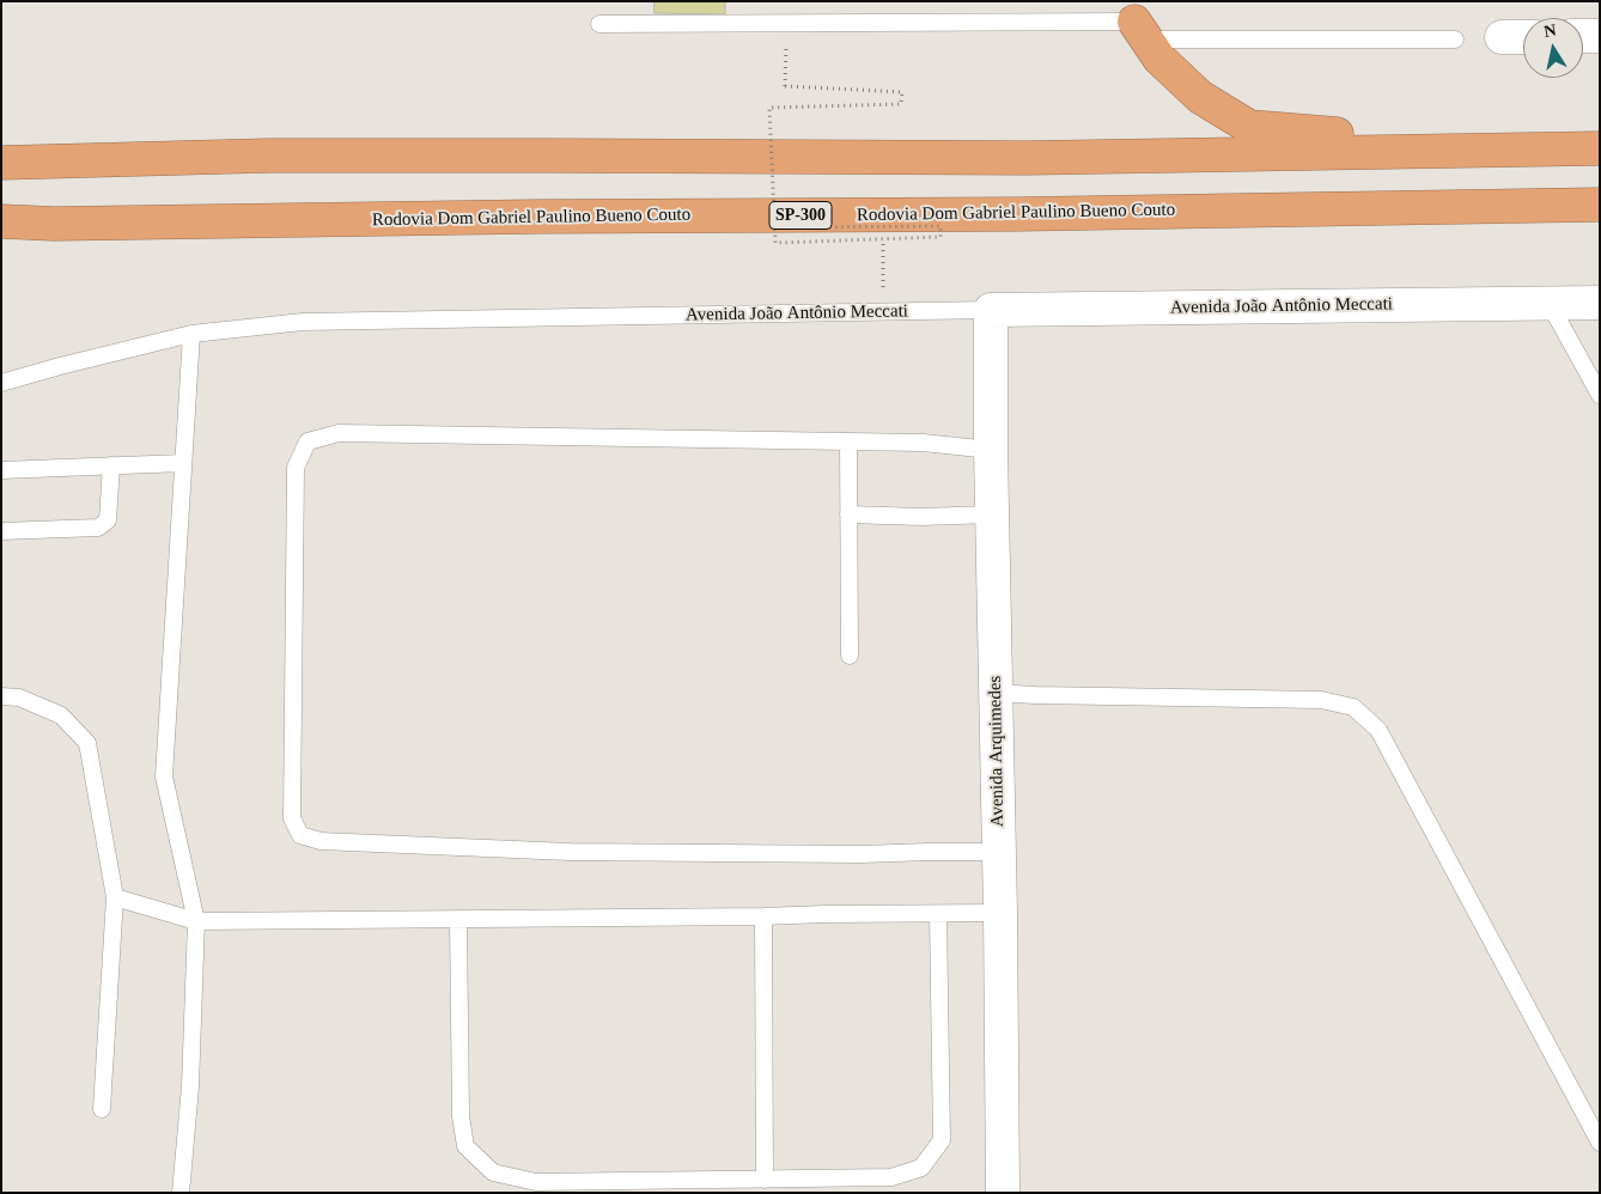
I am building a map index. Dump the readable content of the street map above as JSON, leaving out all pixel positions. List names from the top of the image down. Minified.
{"streets":{"highway":["Rodovia Dom Gabriel Paulino Bueno Couto","SP-300"],"main road":["Avenida João Antônio Meccati","Avenida Arquimedes"]},"crossings":[["Avenida João Antônio Meccati","Avenida Arquimedes"]],"north":"top"}
